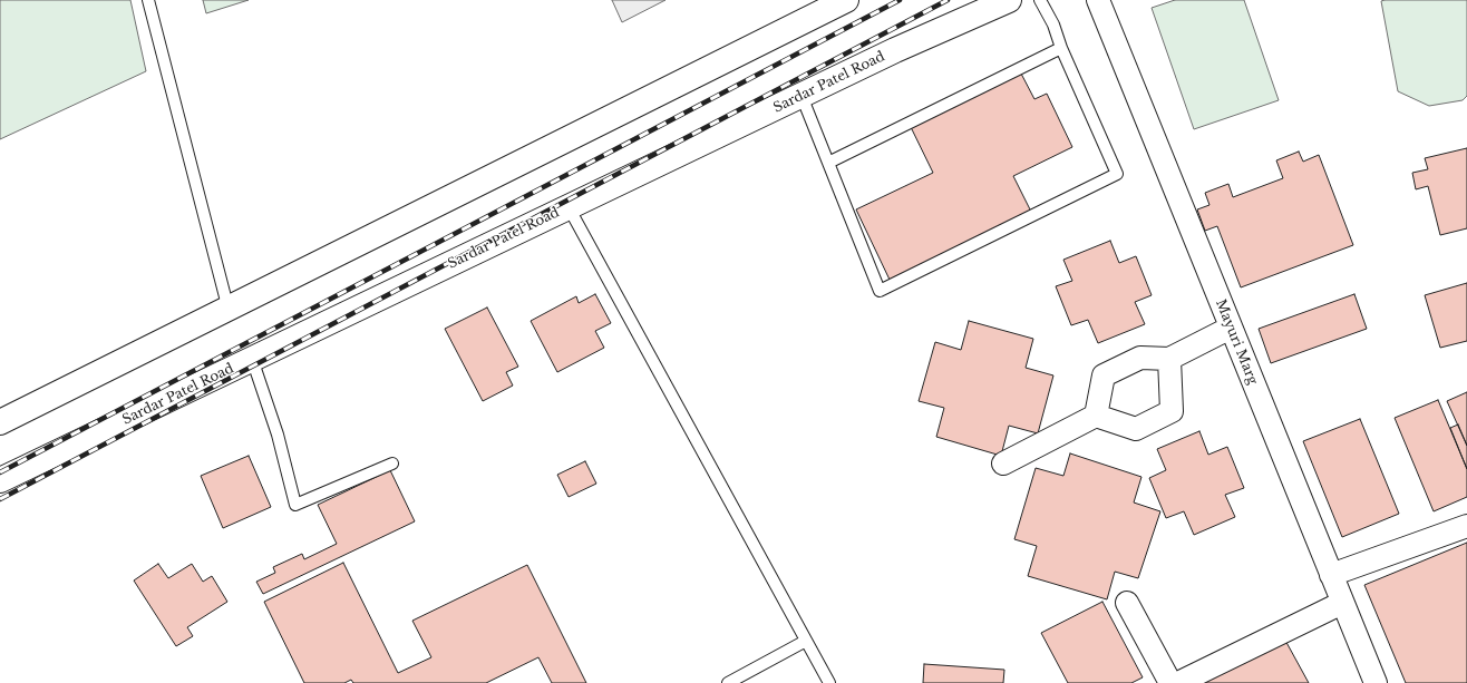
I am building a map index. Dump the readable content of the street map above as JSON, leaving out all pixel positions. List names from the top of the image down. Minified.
{"streets":{"main road":["Sardar Patel Road"],"street":["Mayuri Marg"]}}
